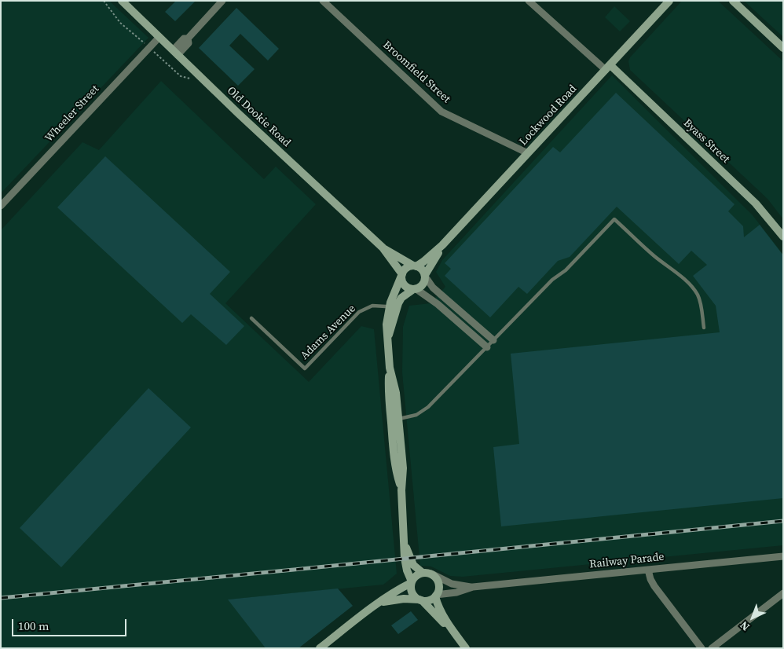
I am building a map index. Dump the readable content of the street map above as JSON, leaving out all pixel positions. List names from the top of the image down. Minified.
{"streets":{"street":["Broomfield Street","Wheeler Street","Lockwood Road","Old Dookie Road","Byass Street","Railway Parade"],"lane":["Adams Avenue"]},"crossings":[["Broomfield Street","Lockwood Road"],["Wheeler Street","Old Dookie Road"],["Lockwood Road","Old Dookie Road"],["Lockwood Road","Byass Street"]],"scale_bar":"100 m","north":"bottom left"}
